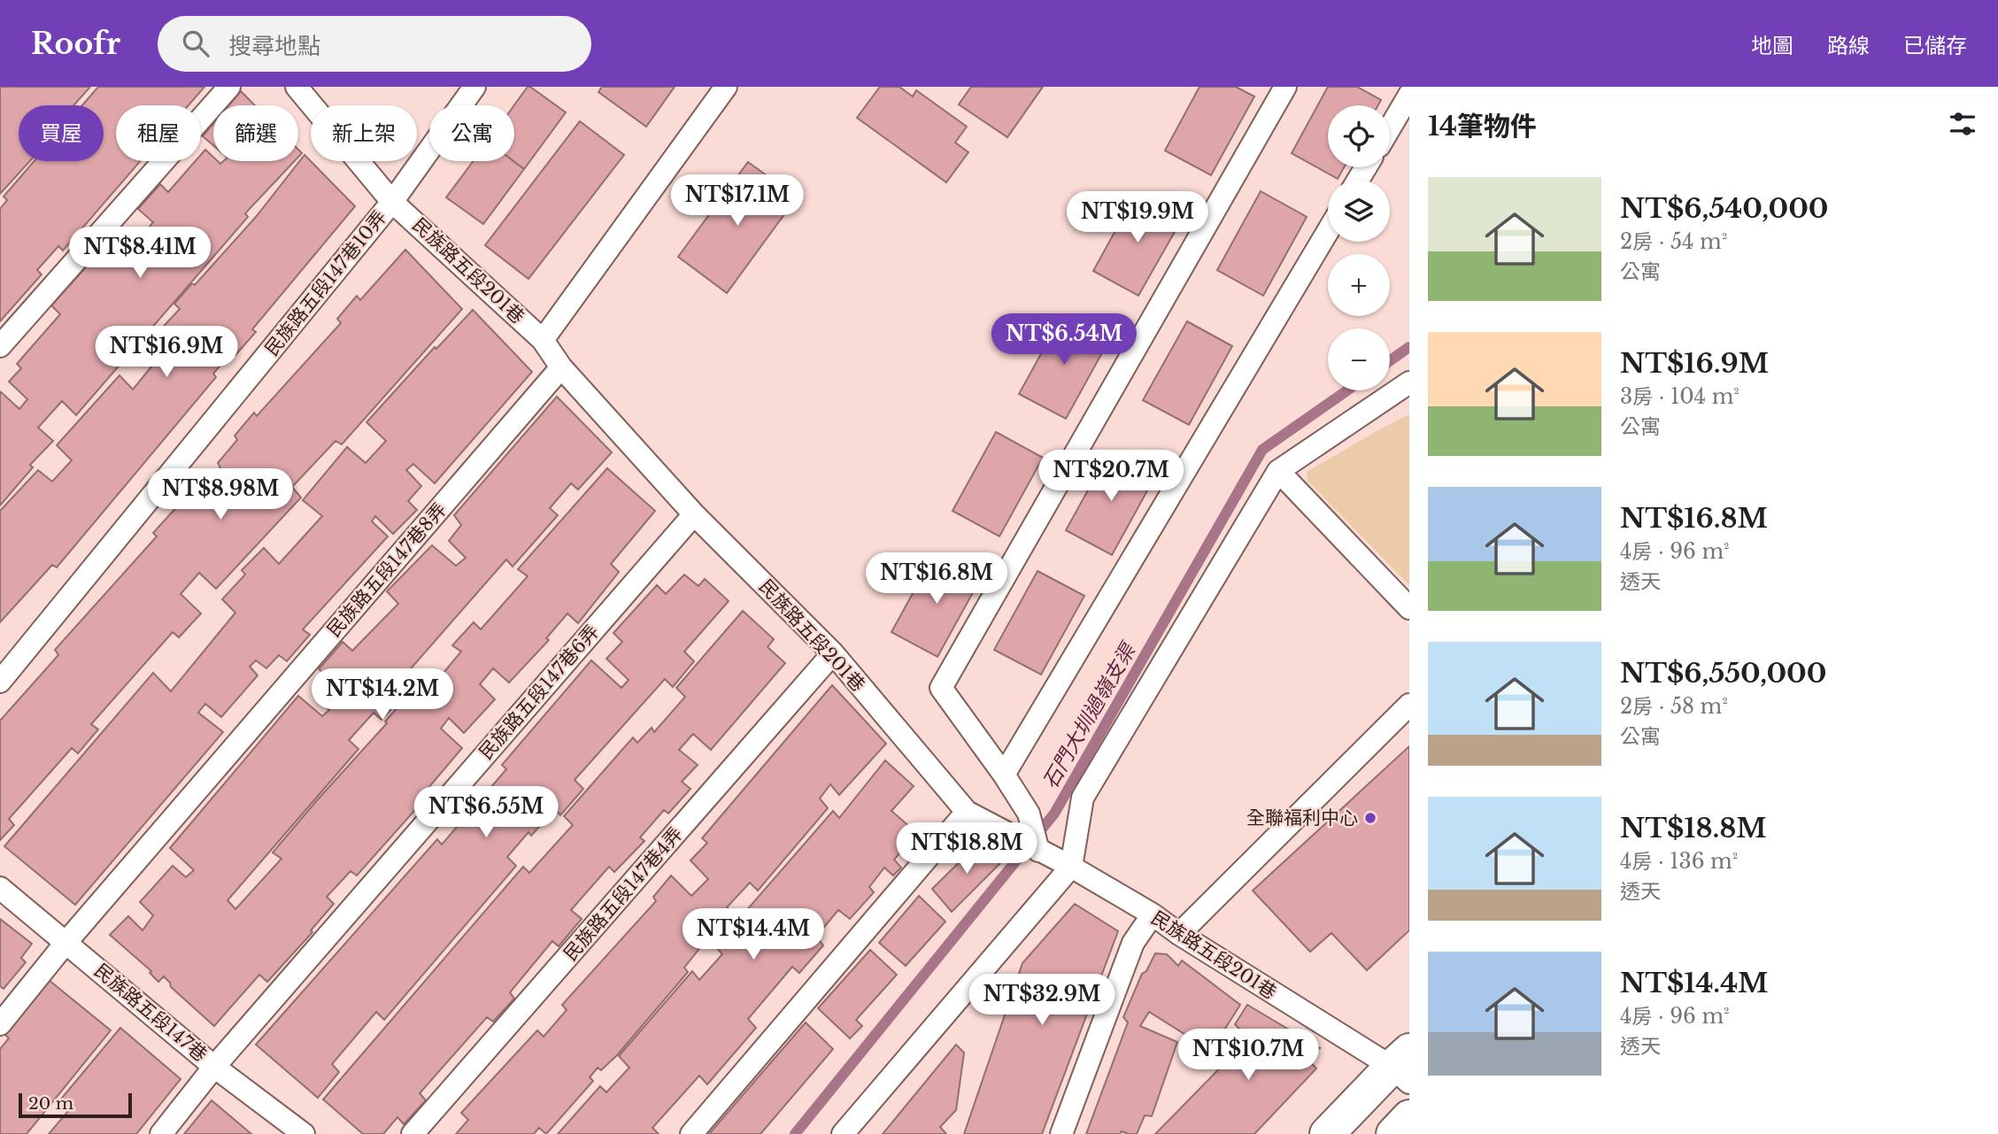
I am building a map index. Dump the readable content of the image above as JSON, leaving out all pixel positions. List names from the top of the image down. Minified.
{"streets":{"lane":["民族路五段201巷","民族路五段147巷10弄","民族路五段147巷8弄","民族路五段147巷6弄","民族路五段147巷4弄","民族路五段147巷"]},"crossings":[["民族路五段201巷","民族路五段147巷10弄"],["民族路五段201巷","民族路五段147巷8弄"],["民族路五段201巷","民族路五段147巷6弄"],["民族路五段201巷","民族路五段147巷4弄"],["民族路五段147巷8弄","民族路五段147巷"],["民族路五段147巷6弄","民族路五段147巷"]],"water":["石門大圳過嶺支渠"],"places":["全聯福利中心"],"scale_bar":"20 m","page":{"header":"Roofr","search":"搜尋地點","nav":["地圖","路線","已儲存"],"heading":"14筆物件","map_buttons":["+","−"],"chip":["買屋","租屋","篩選","新上架","公寓"],"list":[{"name":"NT$6,540,000","note":"2房 · 54 m² · 公寓"},{"name":"NT$16.9M","note":"3房 · 104 m² · 公寓"},{"name":"NT$16.8M","note":"4房 · 96 m² · 透天"},{"name":"NT$6,550,000","note":"2房 · 58 m² · 公寓"},{"name":"NT$18.8M","note":"4房 · 136 m² · 透天"},{"name":"NT$14.4M","note":"4房 · 96 m² · 透天"}],"price":["NT$17.1M","NT$19.9M","NT$8.41M","NT$6.54M","NT$16.9M","NT$20.7M","NT$8.98M","NT$16.8M","NT$14.2M","NT$6.55M","NT$18.8M","NT$14.4M","NT$32.9M","NT$10.7M"],"scale":"20 m"}}
